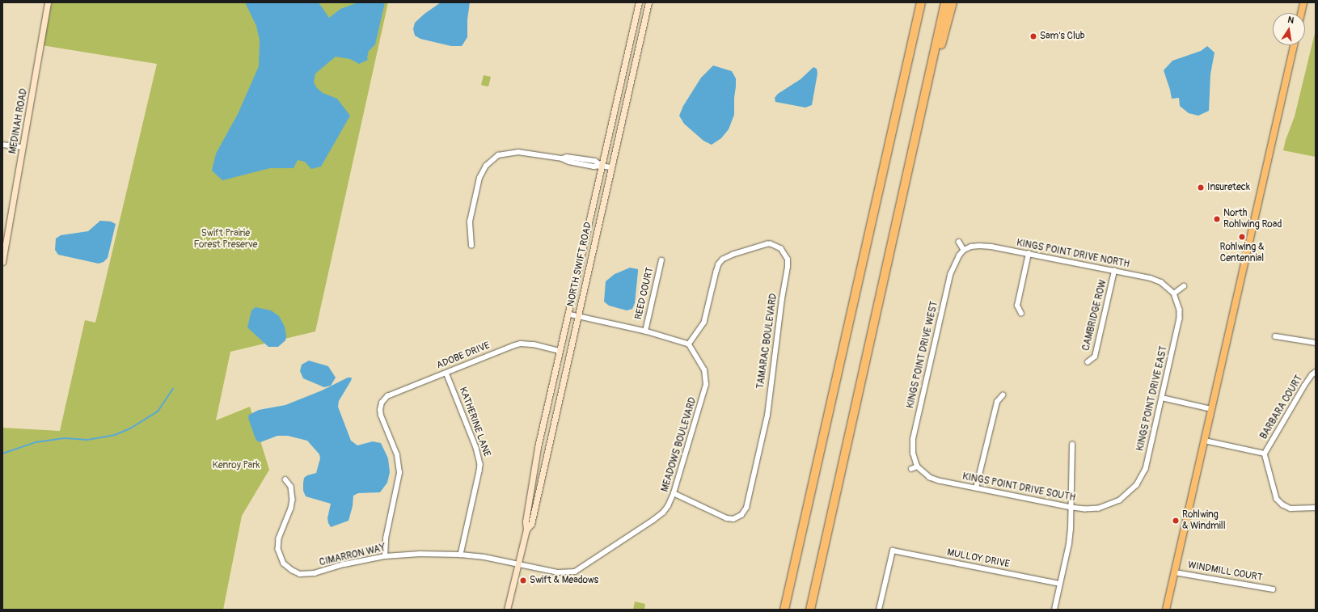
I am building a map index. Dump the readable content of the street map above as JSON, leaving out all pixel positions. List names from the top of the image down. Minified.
{"streets":{"street":["MEDINAH ROAD","KINGS POINT DRIVE NORTH","NORTH SWIFT ROAD","REED COURT","CAMBRIDGE ROW","TAMARAC BOULEVARD","KINGS POINT DRIVE WEST","ADOBE DRIVE","KINGS POINT DRIVE EAST","BARBARA COURT","KATHERINE LANE","MEADOWS BOULEVARD","KINGS POINT DRIVE SOUTH","CIMARRON WAY","MULLOY DRIVE","WINDMILL COURT"]},"crossings":[["KINGS POINT DRIVE NORTH","CAMBRIDGE ROW"],["KINGS POINT DRIVE NORTH","KINGS POINT DRIVE WEST"],["KINGS POINT DRIVE NORTH","KINGS POINT DRIVE EAST"],["NORTH SWIFT ROAD","ADOBE DRIVE"],["NORTH SWIFT ROAD","MEADOWS BOULEVARD"],["NORTH SWIFT ROAD","CIMARRON WAY"],["TAMARAC BOULEVARD","MEADOWS BOULEVARD"],["KINGS POINT DRIVE WEST","KINGS POINT DRIVE SOUTH"],["ADOBE DRIVE","KATHERINE LANE"],["ADOBE DRIVE","CIMARRON WAY"],["KINGS POINT DRIVE EAST","KINGS POINT DRIVE SOUTH"],["KATHERINE LANE","CIMARRON WAY"],["MEADOWS BOULEVARD","CIMARRON WAY"]],"parks":["Swift Prairie Forest Preserve","Kenroy Park"],"places":["Sam's Club","Insureteck","North Rohlwing Road","Rohlwing & Centennial","Rohlwing & Windmill","Swift & Meadows"],"north":"top"}
